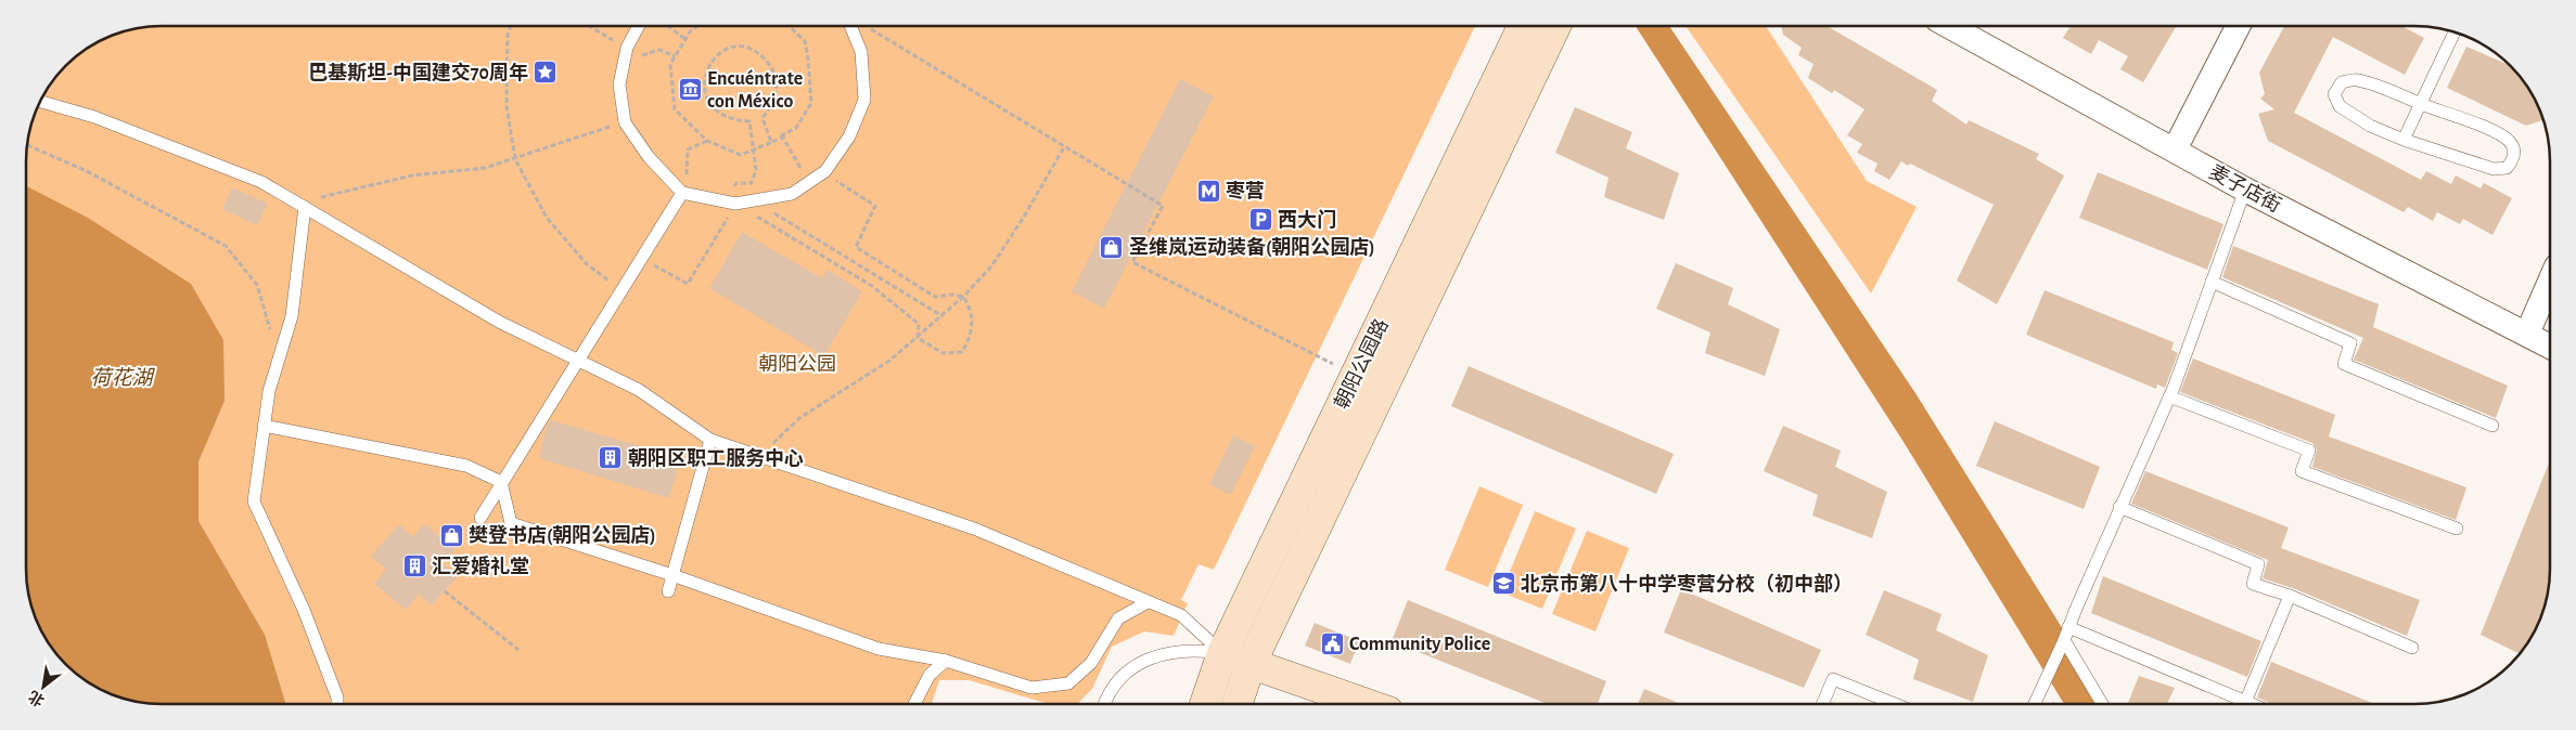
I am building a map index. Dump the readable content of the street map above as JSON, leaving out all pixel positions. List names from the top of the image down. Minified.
{"streets":{"main road":["朝阳公园路"],"street":["麦子店街"]},"water":["荷花湖"],"parks":["朝阳公园"],"places":{"place":["巴基斯坦-中国建交70周年"],"museum":["Encuéntrate con México"],"metro station":["枣营"],"parking":["西大门"],"shop":["圣维岚运动装备(朝阳公园店)","樊登书店(朝阳公园店)"],"building":["朝阳区职工服务中心","汇爱婚礼堂"],"school or university":["北京市第八十中学枣营分校（初中部）"],"public building":["Community Police"]},"north":"bottom left"}
